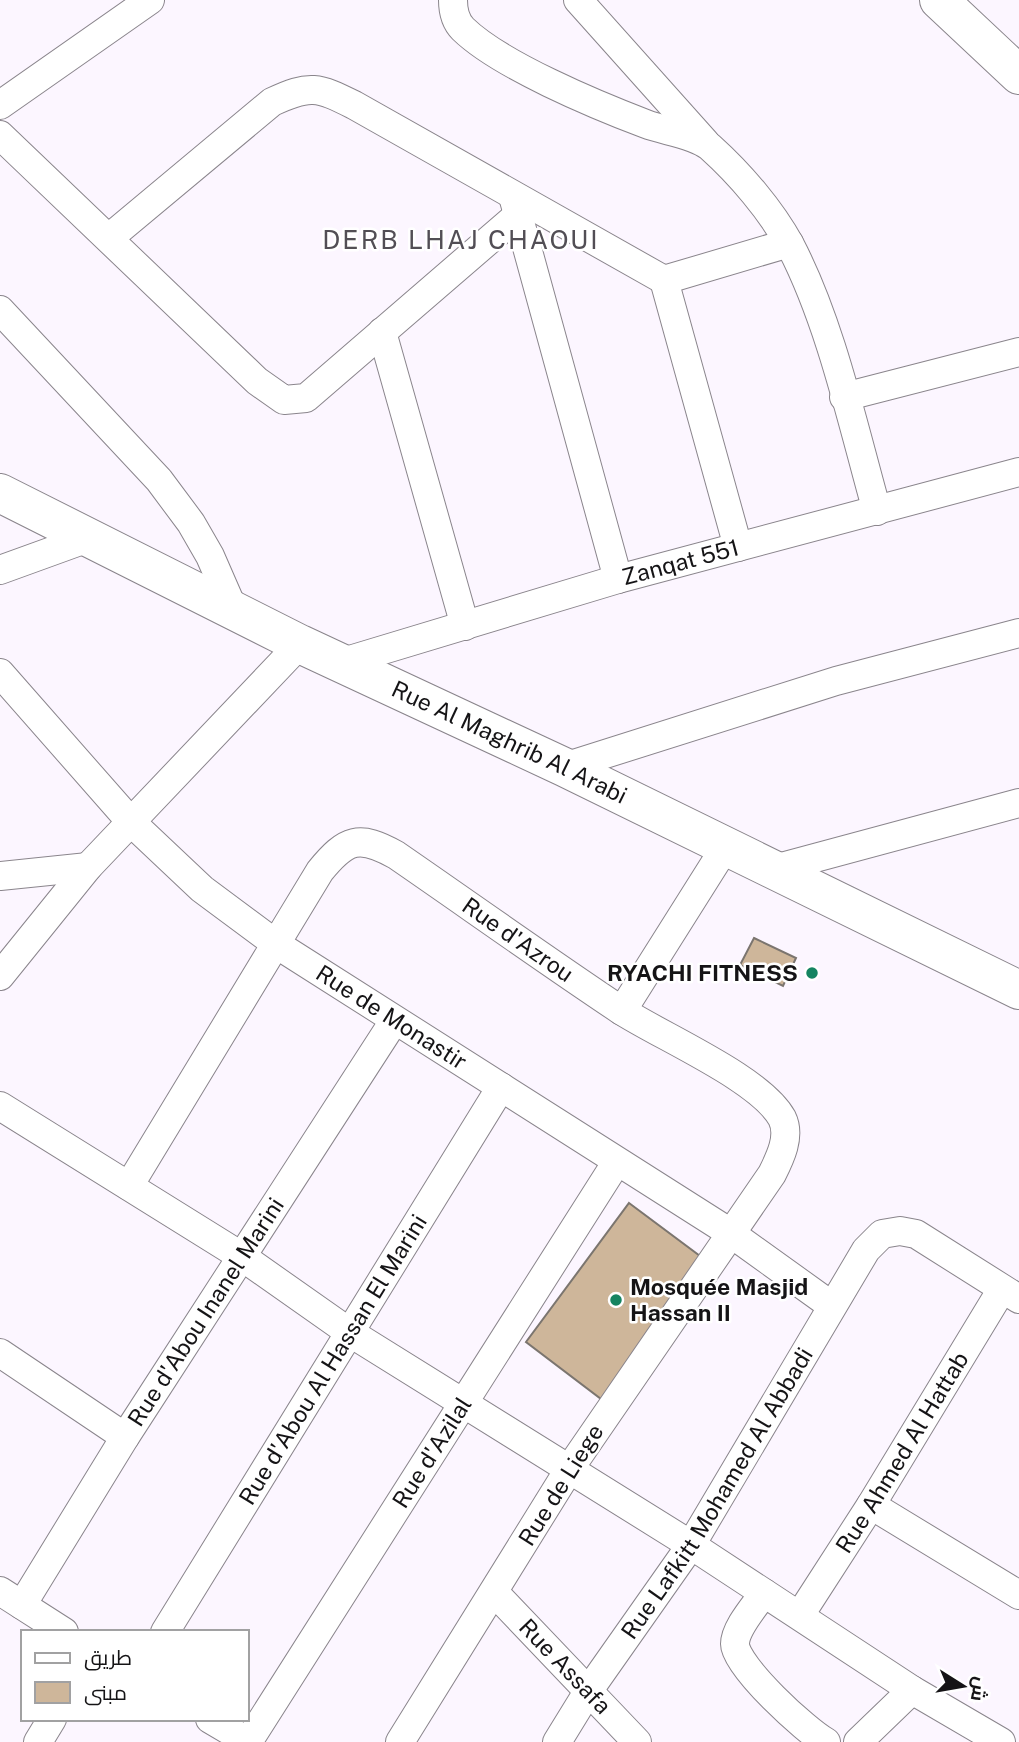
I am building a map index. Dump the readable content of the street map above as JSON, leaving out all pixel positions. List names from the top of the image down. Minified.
{"streets":{"street":["Zanqat 551","Rue Al Maghrib Al Arabi","Rue d'Azrou","Rue de Monastir","Rue d'Abou Inanel Marini","Rue d'Abou Al Hassan El Marini","Rue d'Azilal","Rue Ahmed Al Hattab","Rue de Liege","Rue Lafkitt Mohamed Al Abbadi","Rue Assafa"]},"crossings":[["Zanqat 551","Rue Al Maghrib Al Arabi"],["Rue d'Azrou","Rue de Monastir"],["Rue d'Azrou","Rue de Liege"],["Rue de Monastir","Rue d'Abou Inanel Marini"],["Rue de Monastir","Rue d'Abou Al Hassan El Marini"],["Rue de Monastir","Rue d'Azilal"],["Rue de Monastir","Rue de Liege"],["Rue de Monastir","Rue Lafkitt Mohamed Al Abbadi"],["Rue Ahmed Al Hattab","Rue Lafkitt Mohamed Al Abbadi"],["Rue de Liege","Rue Assafa"],["Rue Lafkitt Mohamed Al Abbadi","Rue Assafa"]],"districts":["DERB LHAJ CHAOUI"],"places":["RYACHI FITNESS","Mosquée Masjid Hassan II"],"legend":["طريق","مبنى"],"north":"right"}
